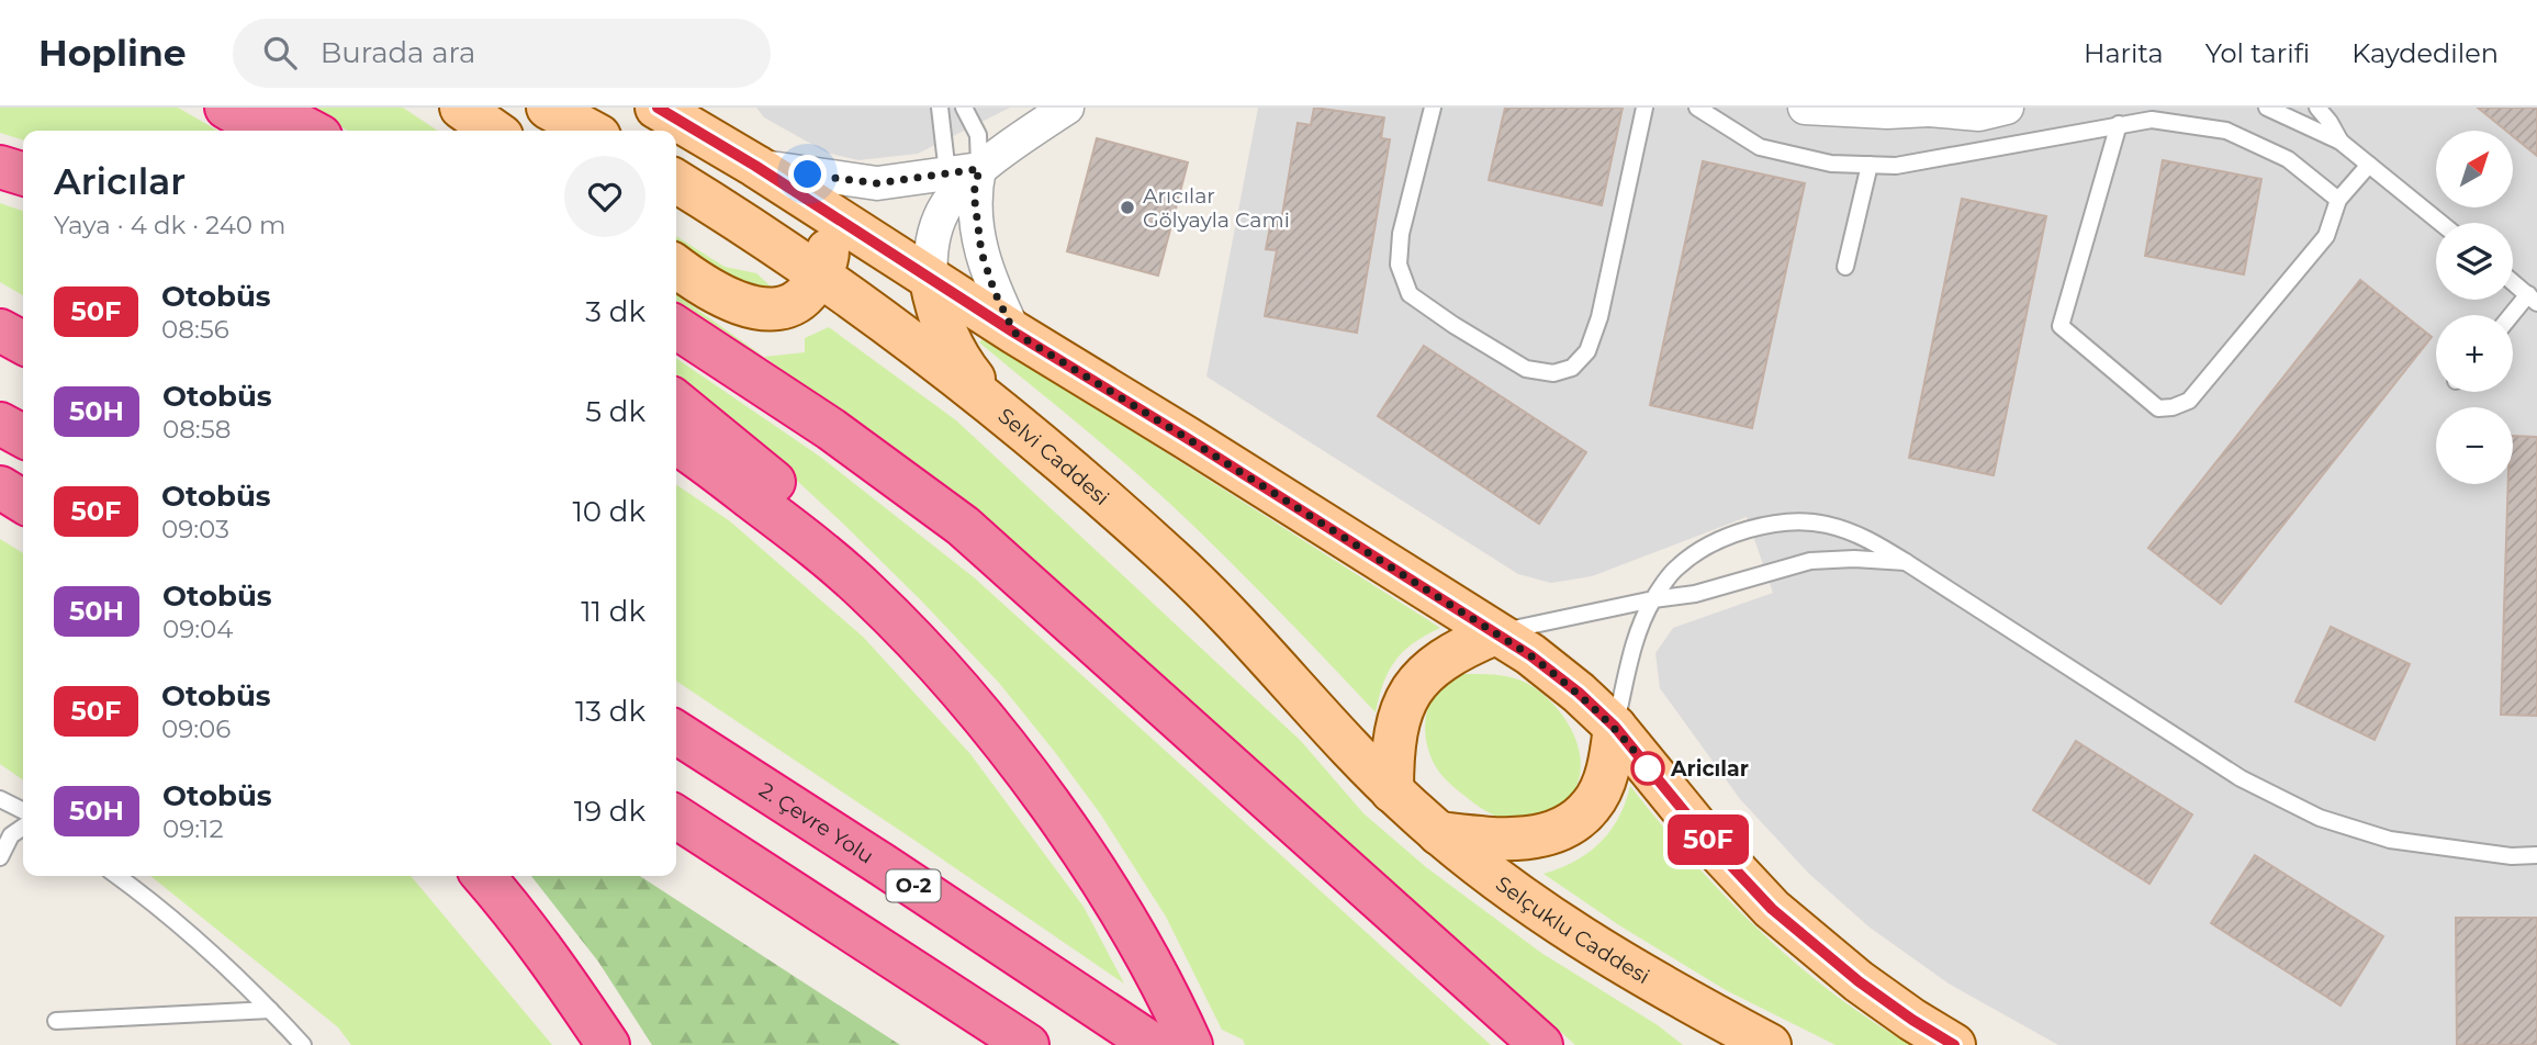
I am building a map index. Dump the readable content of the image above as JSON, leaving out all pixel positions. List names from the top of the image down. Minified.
{"streets":{"highway":["2. Çevre Yolu","O-2"],"main road":["Selvi Caddesi","Selçuklu Caddesi"]},"crossings":[["Selvi Caddesi","Selçuklu Caddesi"]],"places":["Arıcılar Gölyayla Cami","Aricılar"],"lines":["bus line 50F"],"north":"top right","page":{"header":"Hopline","search":"Burada ara","nav":["Harita","Yol tarifi","Kaydedilen"],"on_map":"50F","map_buttons":["+","−"],"heading":["Aricılar","Yaya · 4 dk · 240 m"],"list":[{"mark":"50F","name":"Otobüs","note":"08:56","value":"3 dk"},{"mark":"50H","name":"Otobüs","note":"08:58","value":"5 dk"},{"mark":"50F","name":"Otobüs","note":"09:03","value":"10 dk"},{"mark":"50H","name":"Otobüs","note":"09:04","value":"11 dk"},{"mark":"50F","name":"Otobüs","note":"09:06","value":"13 dk"},{"mark":"50H","name":"Otobüs","note":"09:12","value":"19 dk"}]}}
